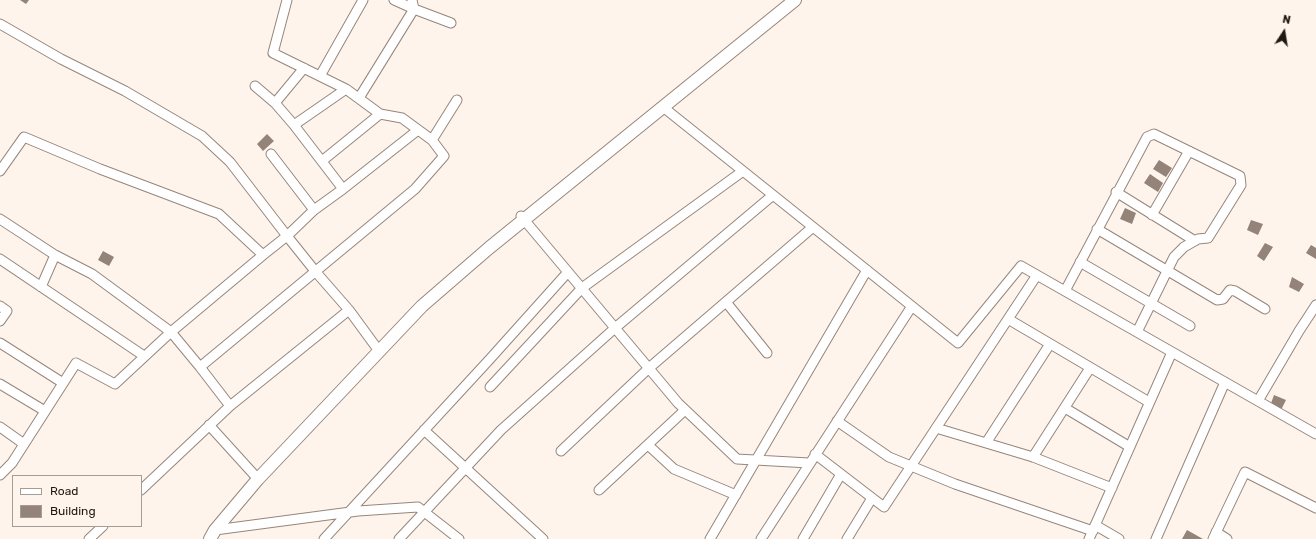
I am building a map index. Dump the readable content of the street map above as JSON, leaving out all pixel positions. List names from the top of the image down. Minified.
{"legend":["Road","Building"],"north":"top"}
